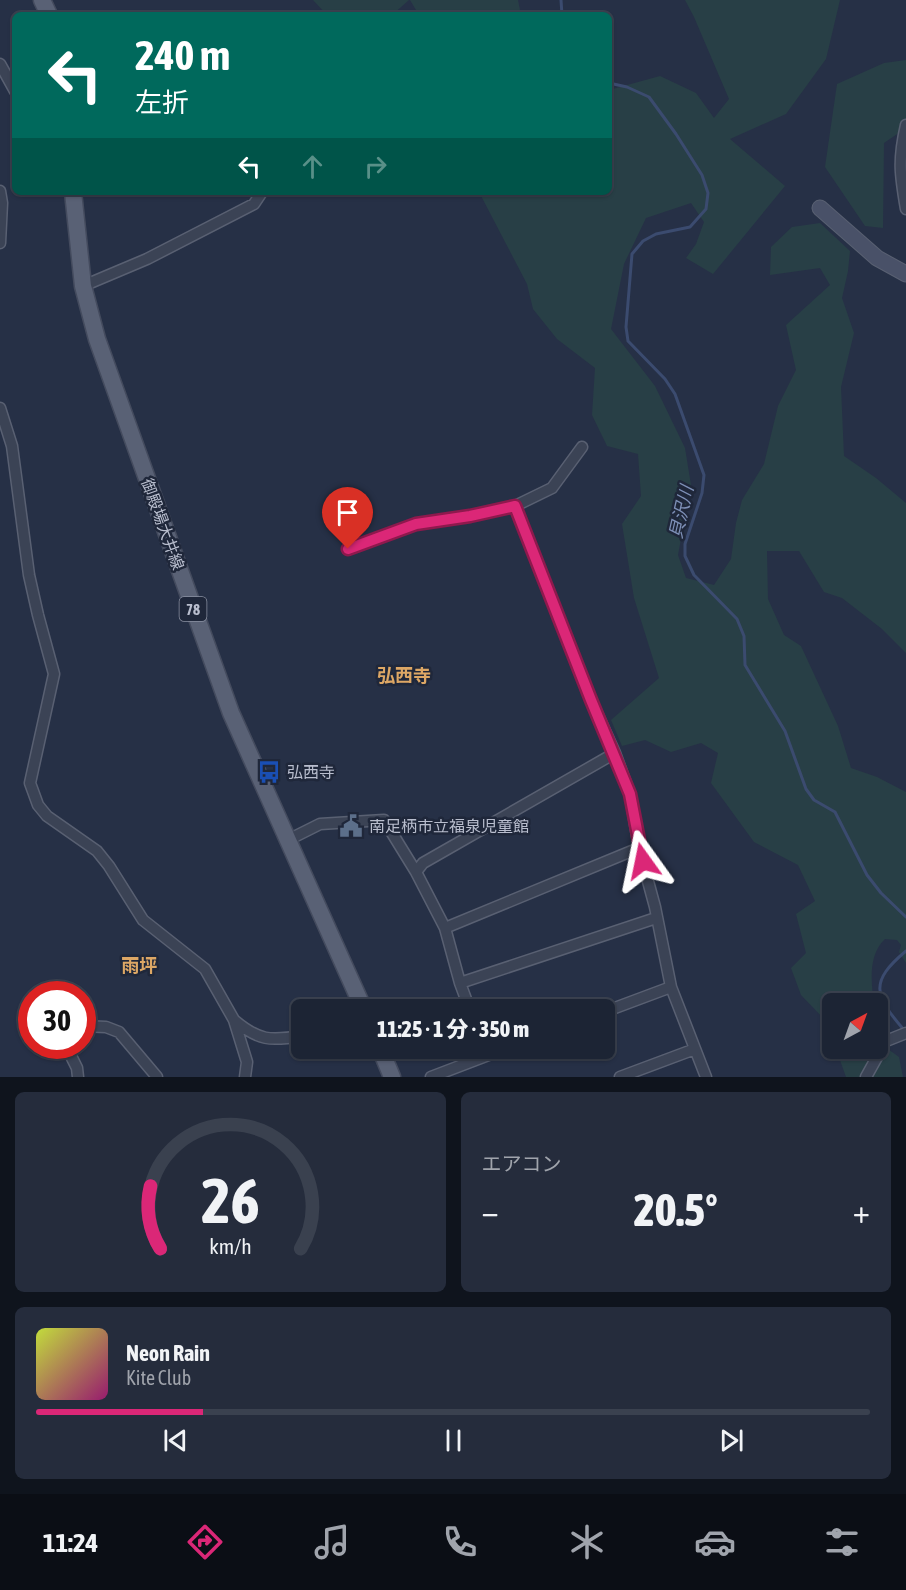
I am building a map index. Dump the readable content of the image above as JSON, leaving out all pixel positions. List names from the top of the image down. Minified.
{"streets":{"main road":["御殿場大井線","78"]},"districts":["弘西寺","雨坪"],"water":["貝沢川"],"places":{"bus stop":["弘西寺"],"public building":["南足柄市立福泉児童館"]},"north":"top right","page":{"turn":["240 m","左折"],"limit":"30","trip":"11:25 · 1 分 · 350 m","tile":"エアコン","heat":["−","20.5°","+"],"song":["Neon Rain","Kite Club"],"tabs":"11:24","gauge":["26","km/h"]}}
